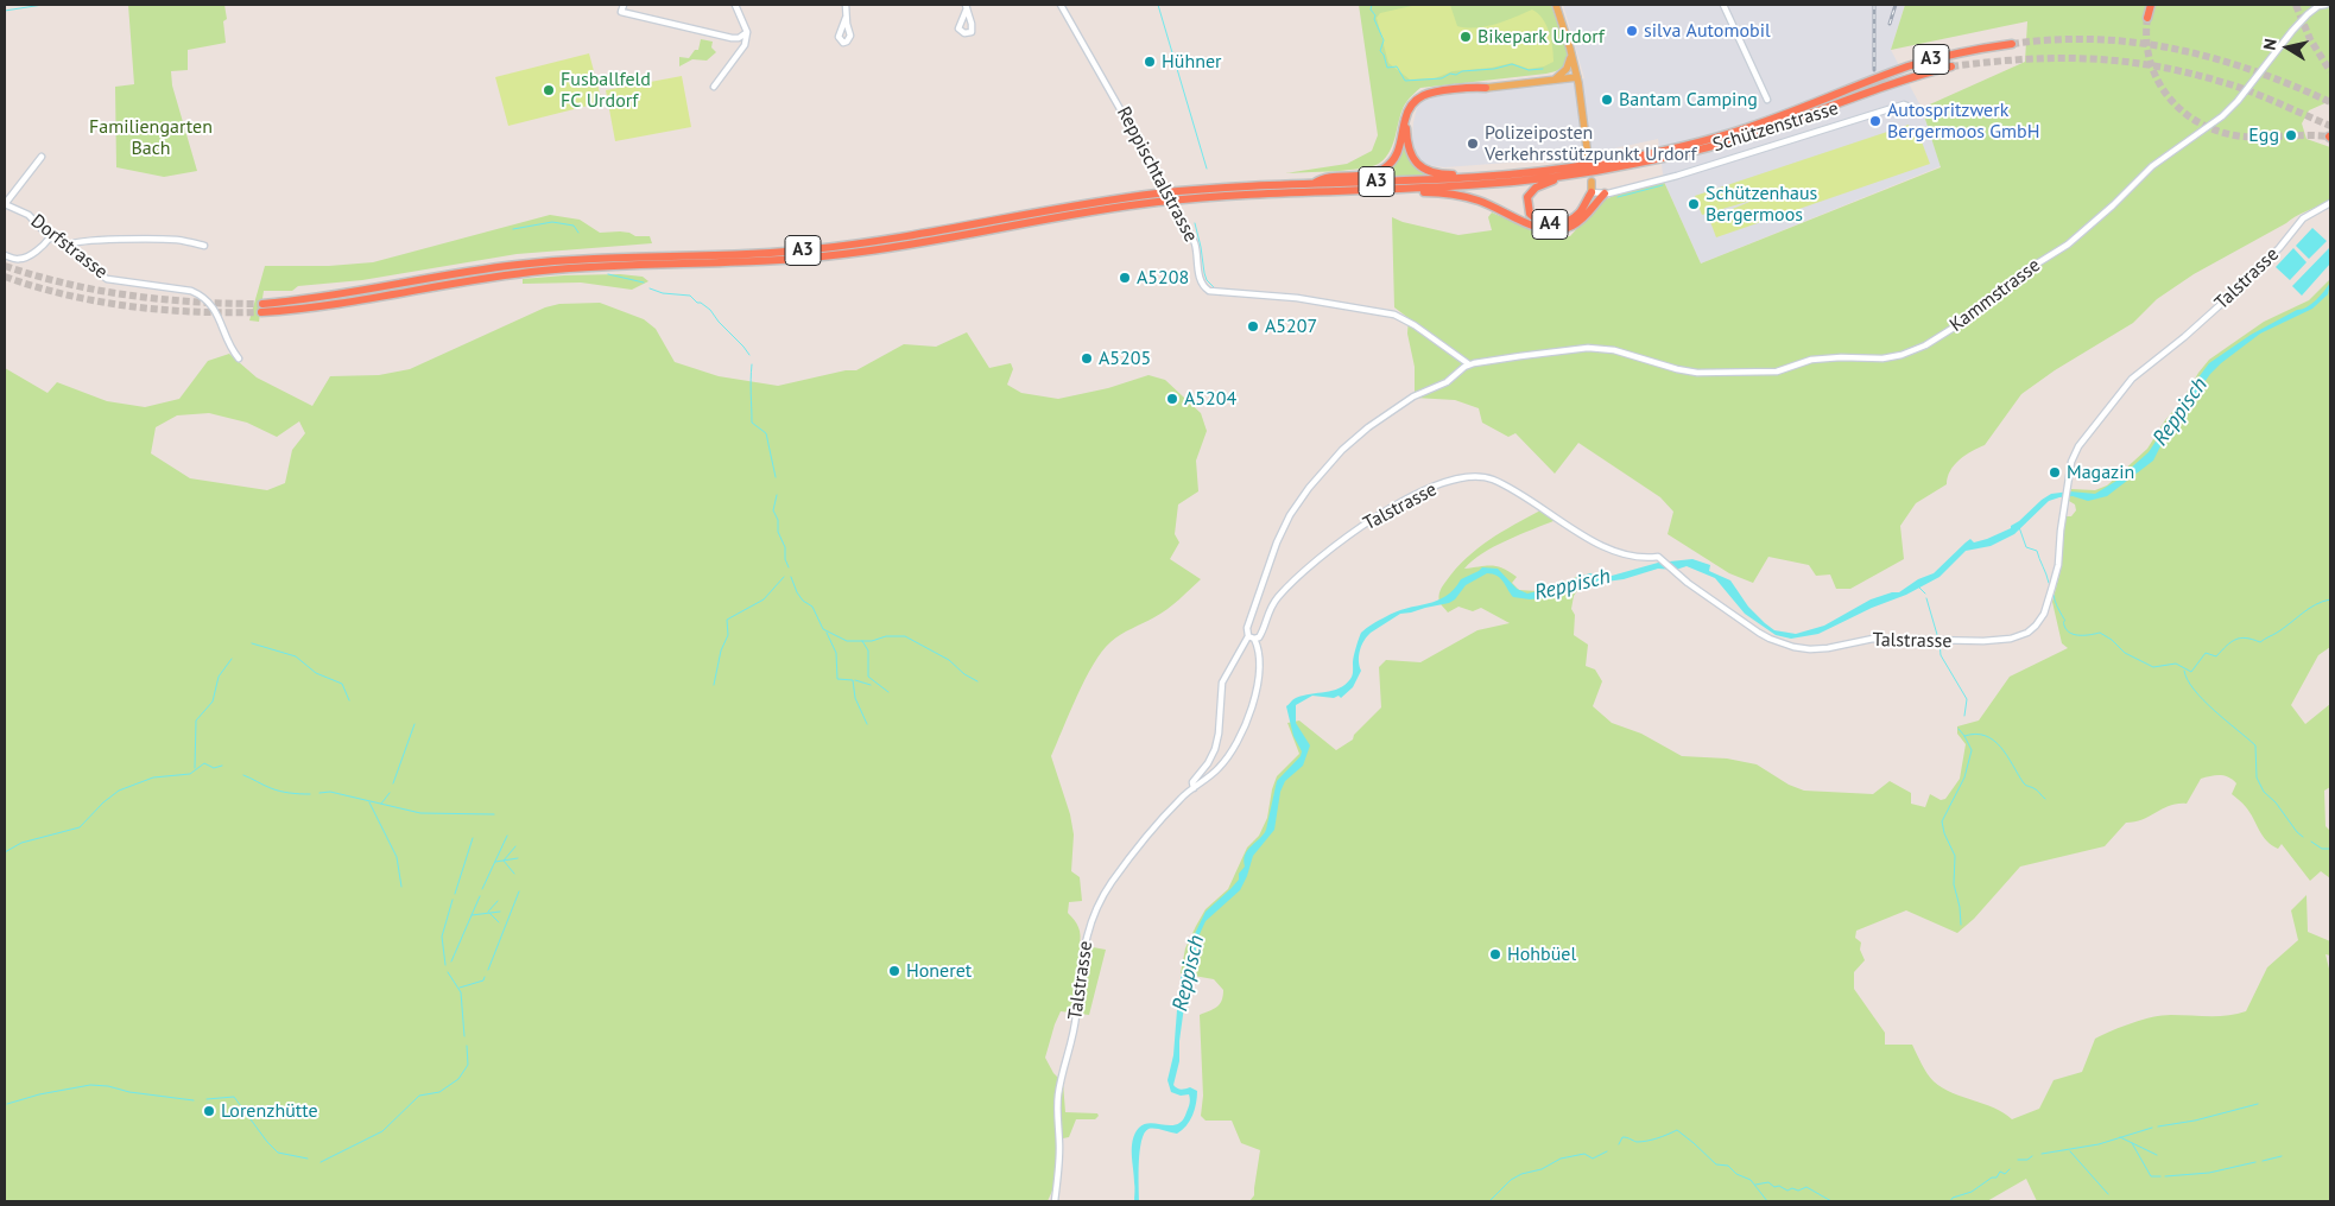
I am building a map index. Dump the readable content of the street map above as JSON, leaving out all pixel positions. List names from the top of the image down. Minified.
{"streets":{"highway":["A3","A4"],"street":["Schützenstrasse","Reppischtalstrasse","Dorfstrasse","Talstrasse","Kammstrasse"]},"crossings":[["A3","A4"],["Schützenstrasse","A4"],["Reppischtalstrasse","Kammstrasse"]],"water":["Reppisch"],"parks":["Familiengarten Bach"],"places":["silva Automobil","Bikepark Urdorf","Hühner","Fusballfeld FC Urdorf","Bantam Camping","Autospritzwerk Bergermoos GmbH","Egg","Polizeiposten Verkehrsstützpunkt Urdorf","Schützenhaus Bergermoos","A5208","A5207","A5205","A5204","Magazin","Hohbüel","Honeret","Lorenzhütte"],"north":"left"}
